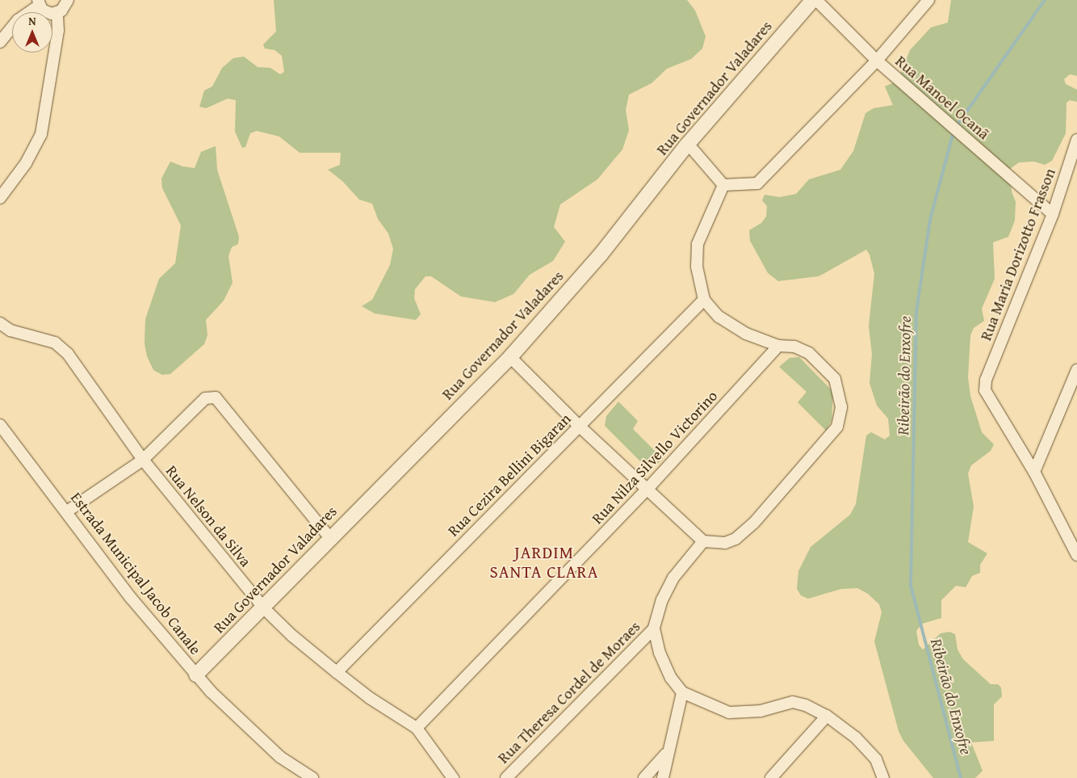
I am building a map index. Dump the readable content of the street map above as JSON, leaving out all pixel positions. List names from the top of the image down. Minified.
{"streets":{"street":["Rua Governador Valadares","Rua Manoel Ocanã","Rua Maria Dorizotto Frasson","Rua Nilza Silvello Victorino","Rua Cezira Bellini Bigaran","Rua Nelson da Silva","Estrada Municipal Jacob Canale","Rua Theresa Cordel de Moraes"]},"crossings":[["Rua Governador Valadares","Rua Manoel Ocanã"],["Rua Governador Valadares","Rua Nelson da Silva"],["Rua Governador Valadares","Estrada Municipal Jacob Canale"],["Rua Manoel Ocanã","Rua Maria Dorizotto Frasson"],["Rua Nilza Silvello Victorino","Rua Nelson da Silva"],["Rua Cezira Bellini Bigaran","Rua Nelson da Silva"]],"districts":["JARDIM SANTA CLARA"],"water":["Ribeirão do Enxofre"],"north":"top"}
